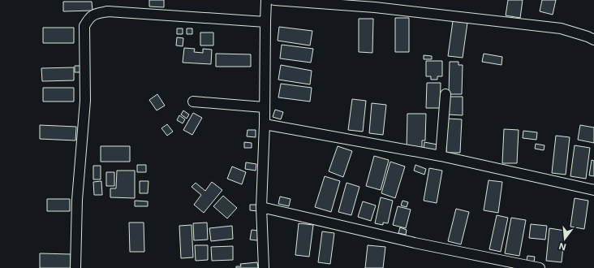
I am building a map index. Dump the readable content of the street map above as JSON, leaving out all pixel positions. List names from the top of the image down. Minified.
{"north":"bottom"}
